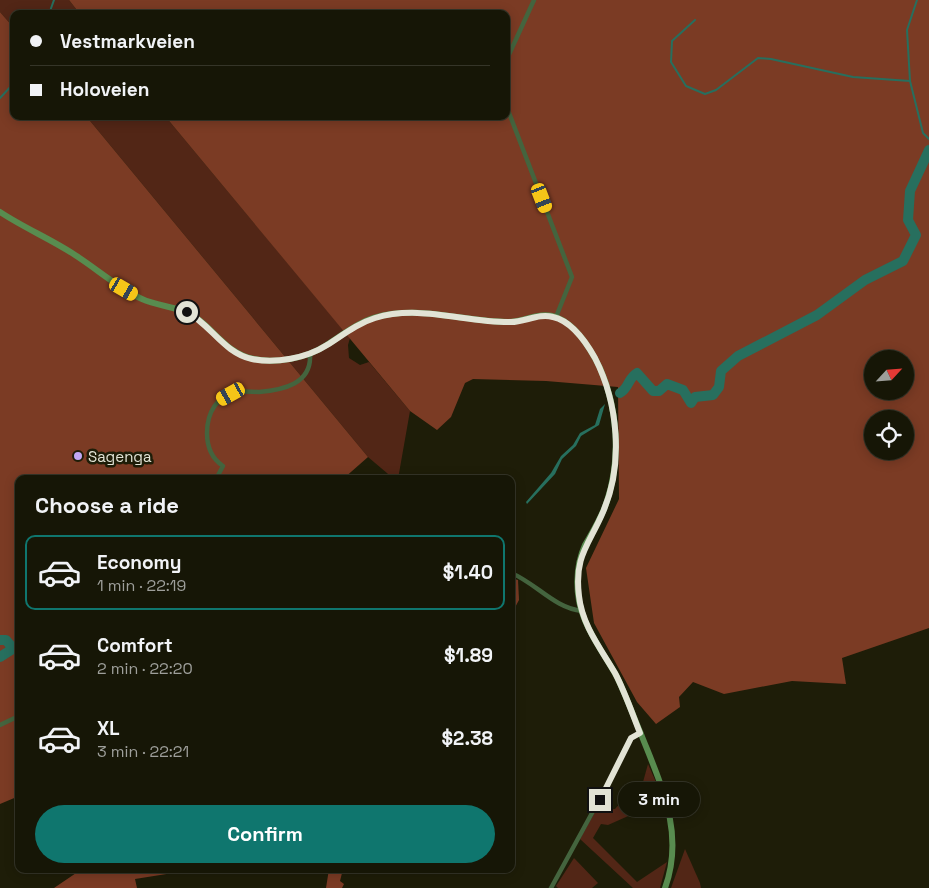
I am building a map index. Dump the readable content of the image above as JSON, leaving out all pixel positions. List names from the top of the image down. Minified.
{"places":["Sagenga"],"north":"top right","page":{"banner":["Vestmarkveien","Holoveien"],"heading":"Choose a ride","list":[{"name":"Economy","note":"1 min · 22:19","value":"$1.40"},{"name":"Comfort","note":"2 min · 22:20","value":"$1.89"},{"name":"XL","note":"3 min · 22:21","value":"$2.38"}],"bubble":"3 min","buttons":"Confirm"}}
